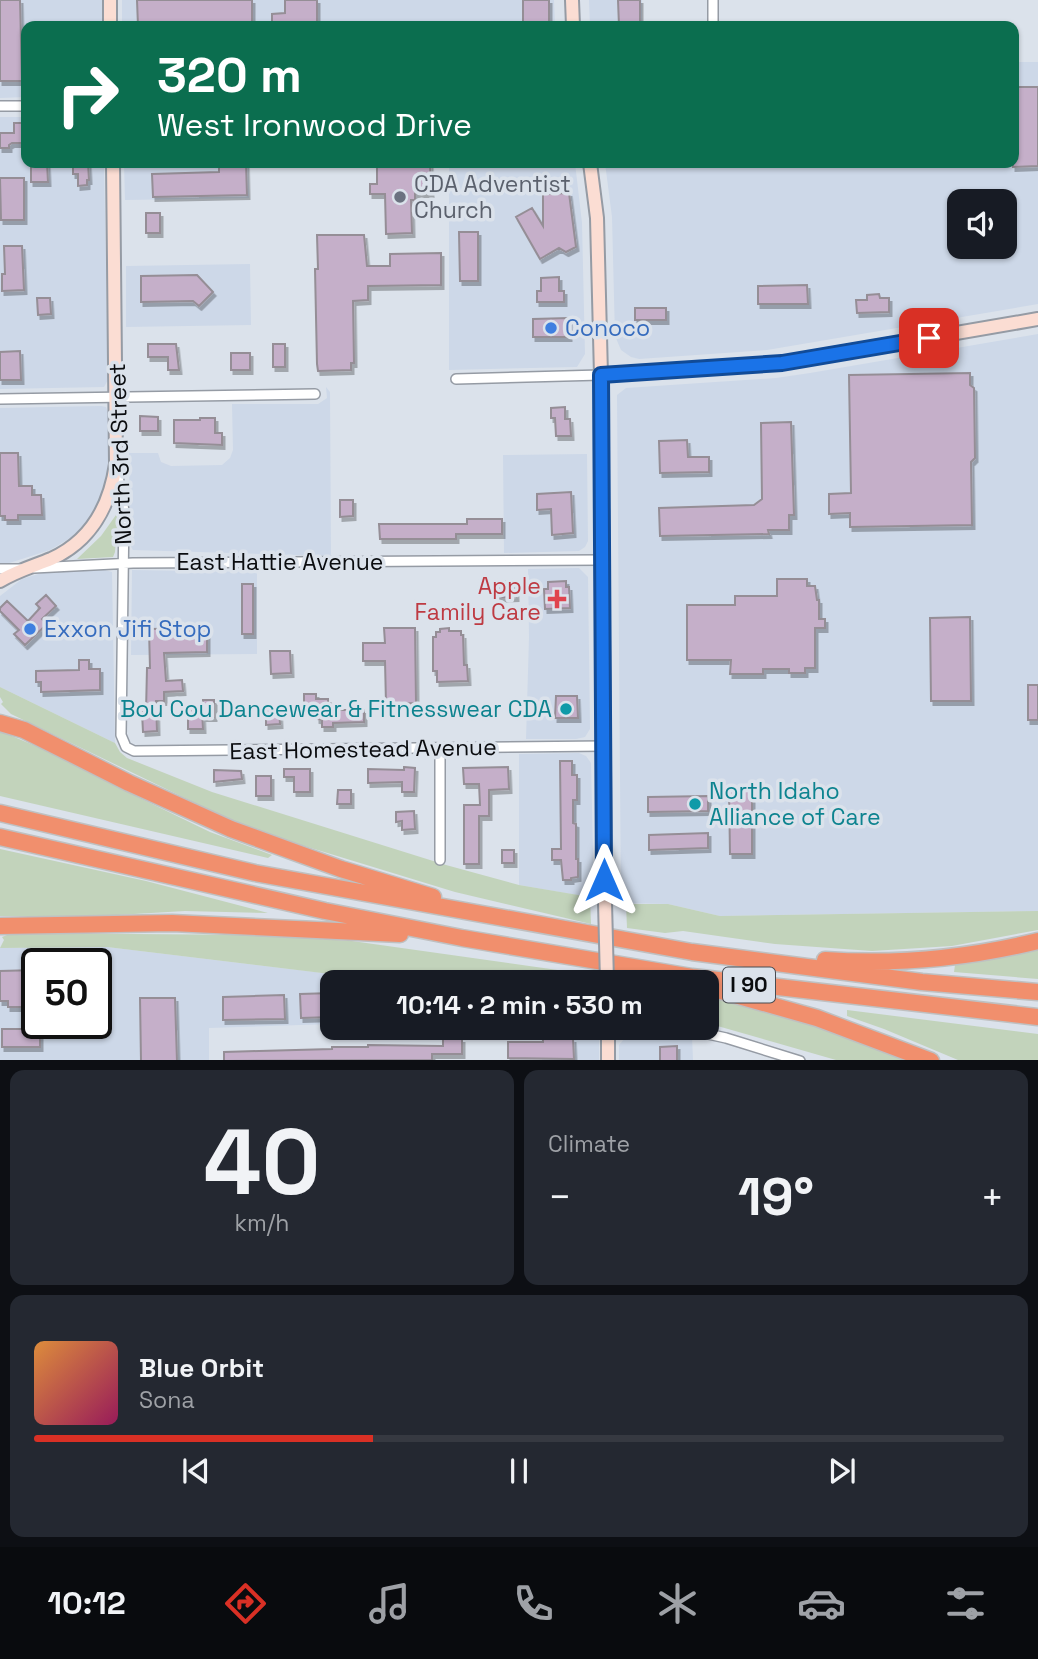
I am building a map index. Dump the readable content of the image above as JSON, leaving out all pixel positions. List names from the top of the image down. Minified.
{"streets":{"highway":["I 90"],"main road":["North 3rd Street"],"street":["East Hattie Avenue","East Homestead Avenue"]},"crossings":[["North 3rd Street","East Hattie Avenue"],["North 3rd Street","East Homestead Avenue"]],"places":{"other":["CDA Adventist Church","Conoco","Exxon Jifi Stop","Bou Cou Dancewear & Fitnesswear CDA","North Idaho Alliance of Care"],"health":["Apple Family Care"]},"page":{"turn":["320 m","West Ironwood Drive"],"limit":"50","trip":"10:14 · 2 min · 530 m","tile":[["40","km/h"],"Climate"],"heat":["−","19°","+"],"song":["Blue Orbit","Sona"],"tabs":"10:12"}}
